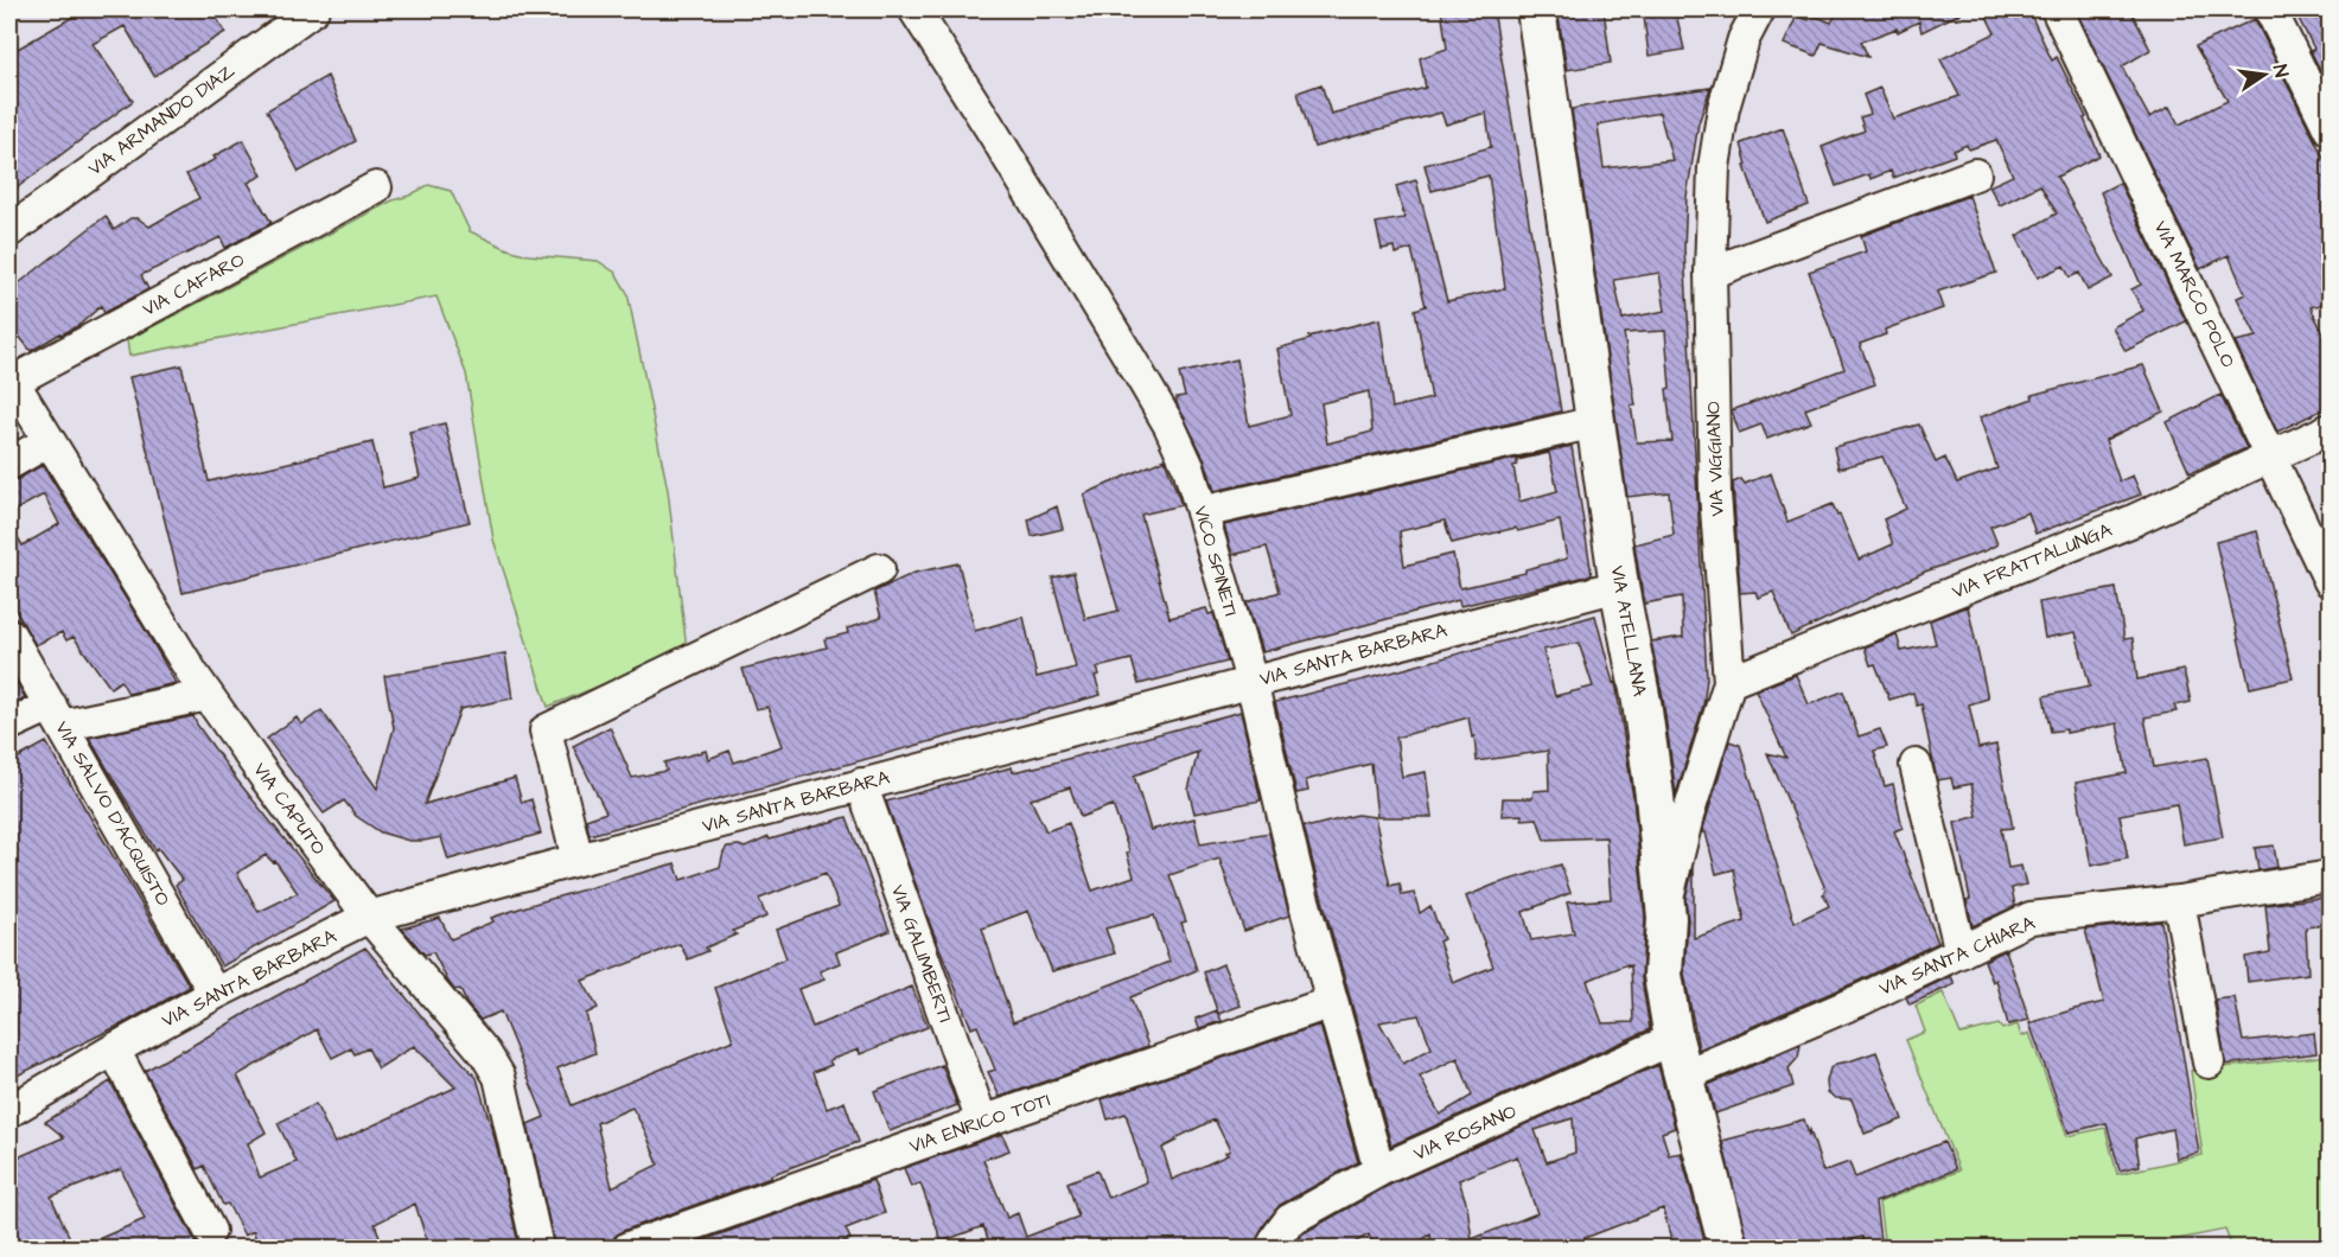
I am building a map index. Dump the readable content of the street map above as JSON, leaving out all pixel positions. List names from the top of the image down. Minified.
{"streets":{"main road":["VIA ATELLANA"],"street":["VIA ARMANDO DIAZ","VIA CAFARO","VIA MARCO POLO","VIA VIGGIANO","VICO SPINETI","VIA FRATTALUNGA","VIA SANTA BARBARA","VIA CAPUTO","VIA SALVO D'ACQUISTO","VIA GALIMBERTI","VIA SANTA CHIARA","VIA ENRICO TOTI","VIA ROSANO"]},"crossings":[["VIA CAFARO","VIA CAPUTO"],["VIA MARCO POLO","VIA FRATTALUNGA"],["VIA VIGGIANO","VIA FRATTALUNGA"],["VIA VIGGIANO","VIA ATELLANA"],["VICO SPINETI","VIA SANTA BARBARA"],["VICO SPINETI","VIA ENRICO TOTI"],["VICO SPINETI","VIA ROSANO"],["VIA ATELLANA","VIA SANTA BARBARA"],["VIA ATELLANA","VIA SANTA CHIARA"],["VIA ATELLANA","VIA ROSANO"],["VIA SANTA BARBARA","VIA CAPUTO"],["VIA SANTA BARBARA","VIA SALVO D'ACQUISTO"],["VIA SANTA BARBARA","VIA GALIMBERTI"],["VIA GALIMBERTI","VIA ENRICO TOTI"]],"north":"right"}
